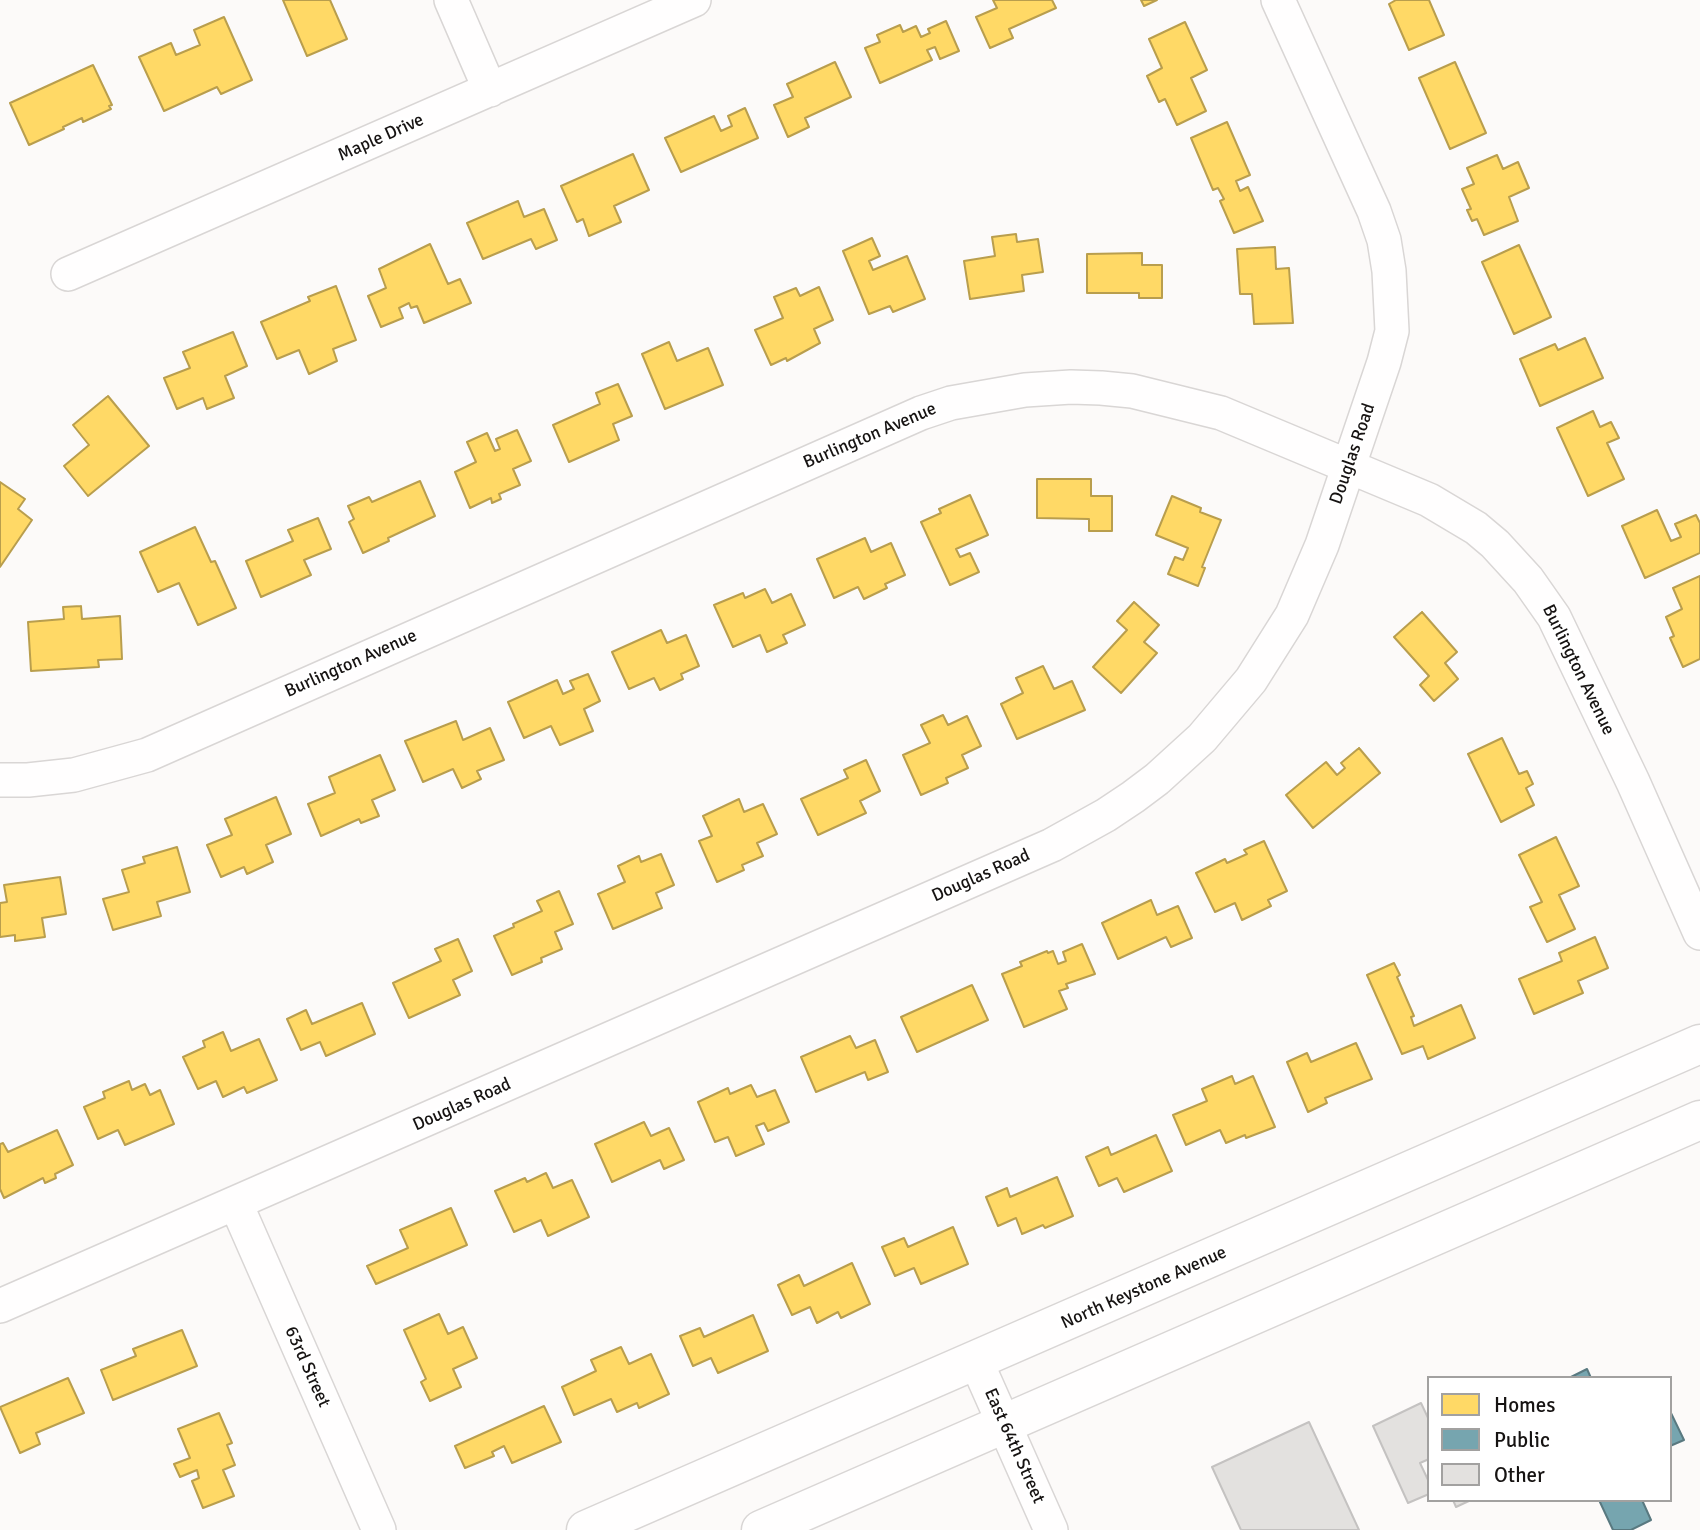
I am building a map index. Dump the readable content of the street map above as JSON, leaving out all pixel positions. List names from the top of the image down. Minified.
{"streets":{"main road":["North Keystone Avenue"],"street":["Maple Drive","Burlington Avenue","Douglas Road","63rd Street","East 64th Street"]},"crossings":[["Burlington Avenue","Douglas Road"],["Douglas Road","63rd Street"],["North Keystone Avenue","East 64th Street"]],"legend":["Homes","Public","Other"]}
